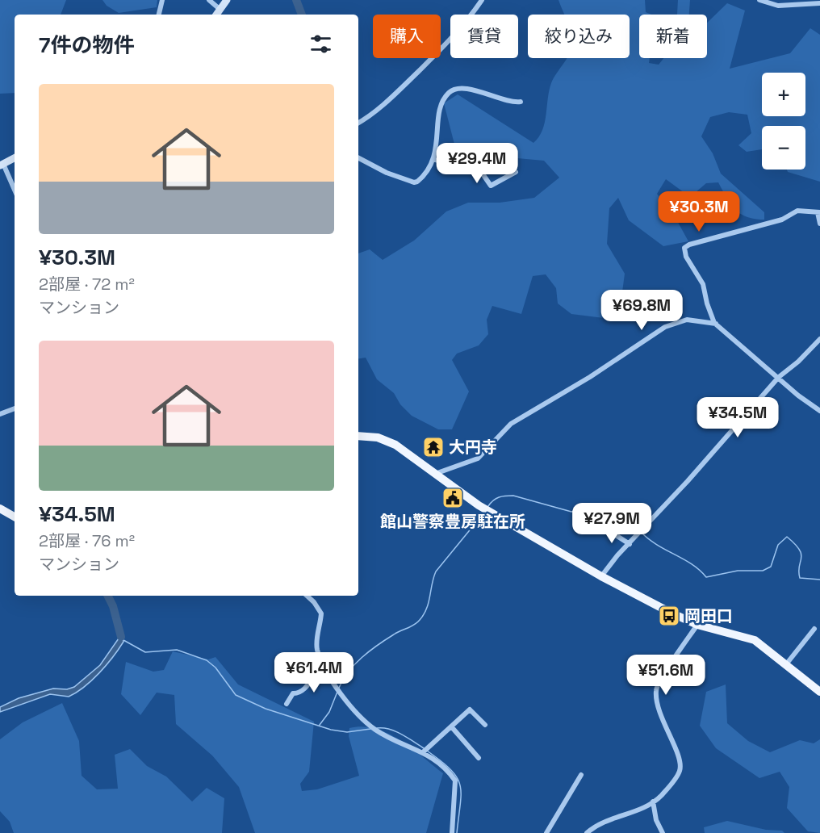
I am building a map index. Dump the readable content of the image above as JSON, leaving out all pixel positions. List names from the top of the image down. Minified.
{"places":{"temple":["大円寺"],"public building":["館山警察豊房駐在所"],"bus stop":["岡田口"]},"page":{"chip":["購入","賃貸","絞り込み","新着"],"heading":"7件の物件","map_buttons":["+","−"],"list":[{"name":"¥30.3M","note":"2部屋 · 72 m² · マンション"},{"name":"¥34.5M","note":"2部屋 · 76 m² · マンション"}],"price":["¥29.4M","¥30.3M","¥69.8M","¥34.5M","¥27.9M","¥61.4M","¥51.6M"]}}
